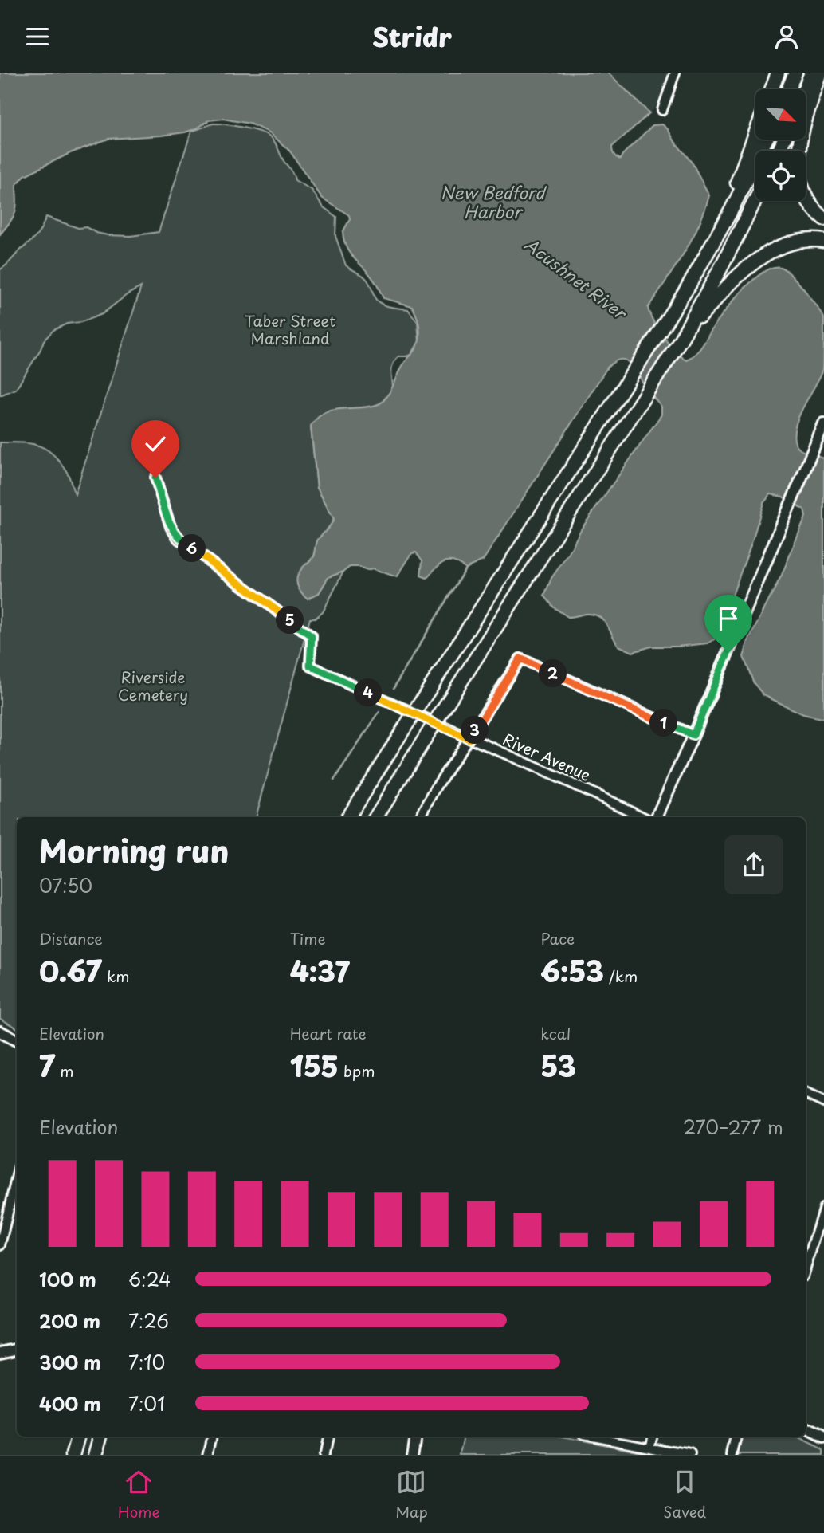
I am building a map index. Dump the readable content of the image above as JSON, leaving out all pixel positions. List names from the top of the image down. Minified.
{"streets":{"street":["River Avenue"]},"water":["New Bedford Harbor","Acushnet River"],"parks":["Taber Street Marshland","Riverside Cemetery"],"north":"bottom right","page":{"header":"Stridr","pins":["6","5","2","4","1","3"],"heading":["Morning run","07:50"],"stats":[["Distance","0.67 km"],["Time","4:37"],["Pace","6:53 /km"],["Elevation","7 m"],["Heart rate","155 bpm"],["kcal","53"]],"chart":["Elevation","270–277 m"],"list":[{"name":"100 m","note":"6:24"},{"name":"200 m","note":"7:26"},{"name":"300 m","note":"7:10"},{"name":"400 m","note":"7:01"}],"tabs":["Home","Map","Saved"]}}
